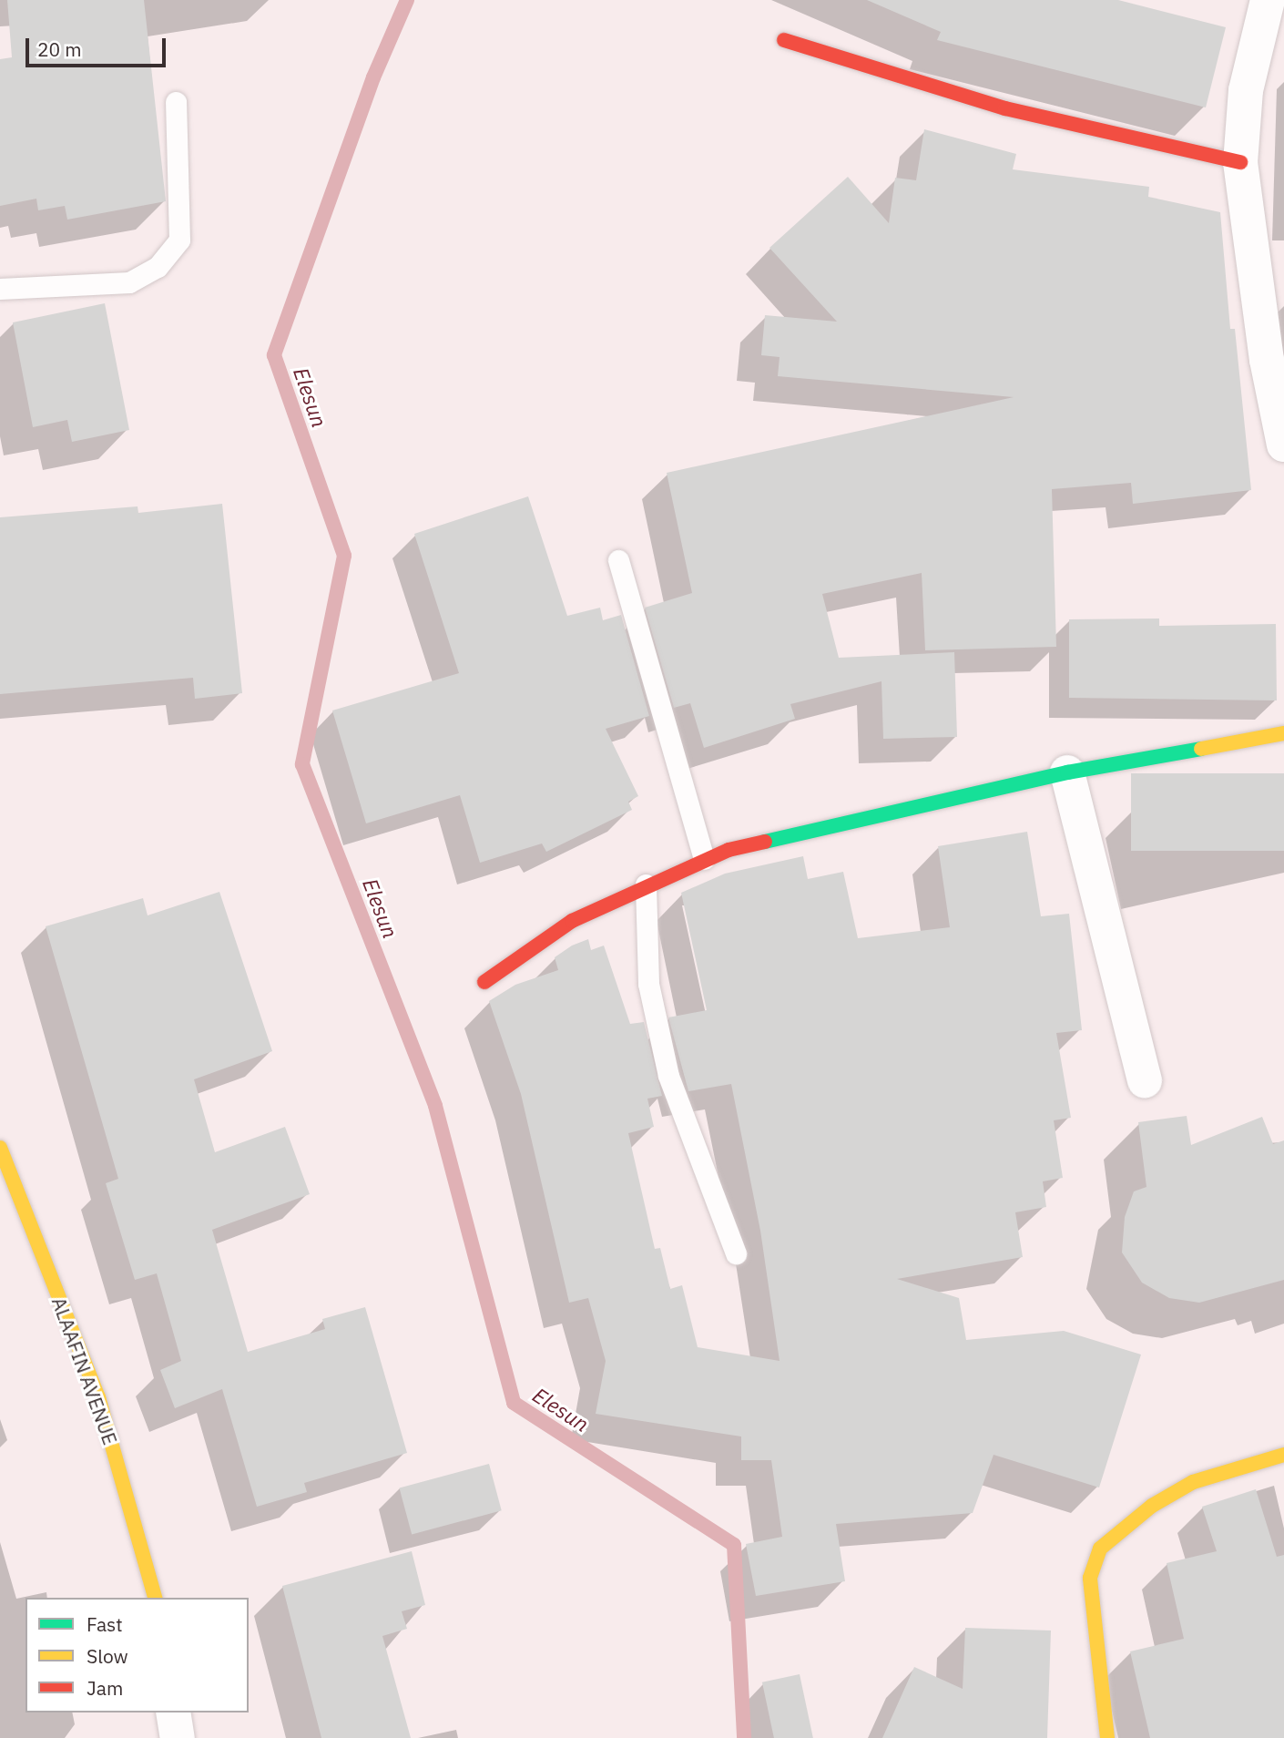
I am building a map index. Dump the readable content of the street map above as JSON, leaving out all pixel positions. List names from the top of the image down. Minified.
{"streets":{"street":["ALAAFIN AVENUE"]},"water":["Elesun"],"legend":["Fast","Slow","Jam"],"scale_bar":"20 m"}
